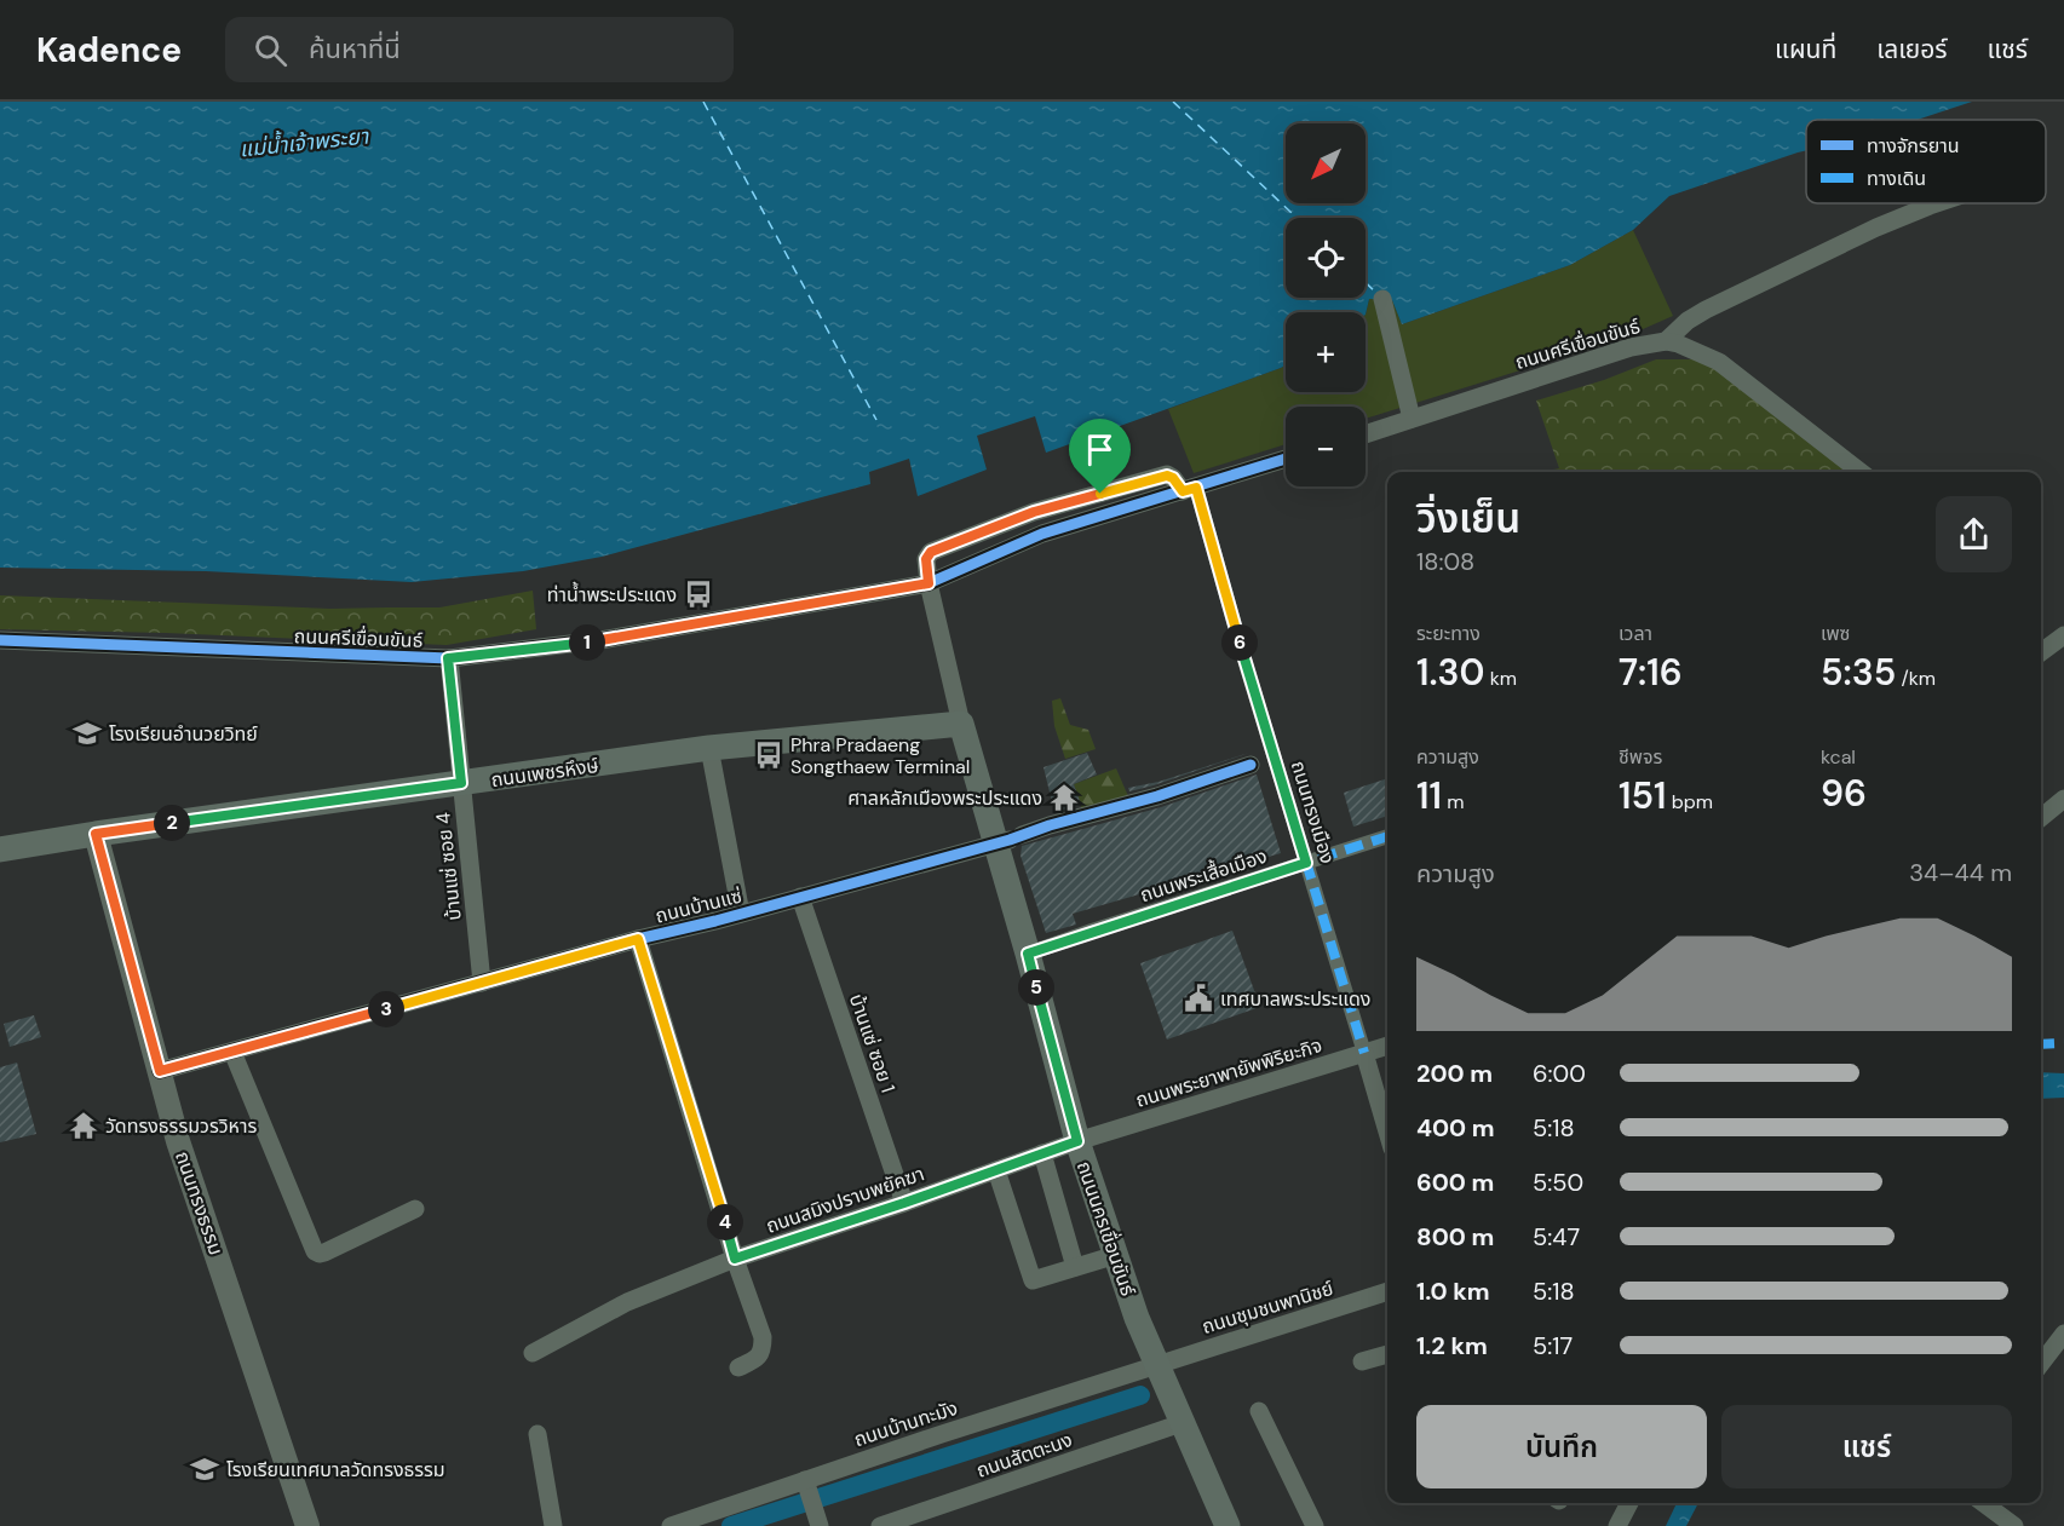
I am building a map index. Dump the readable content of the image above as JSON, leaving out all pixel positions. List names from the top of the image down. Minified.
{"streets":{"main road":["ถนนเพชรหึงษ์","ถนนนครเขื่อนขันธ์"],"street":["ถนนศรีเขื่อนขันธ์","ถนนทรงเมือง","บ้านแซ่ ซอย 4","ถนนพระเสื้อเมือง","ถนนบ้านแซ่","บ้านแซ่ ซอย 1","ถนนพระยาพายัพพิริยะกิจ","ถนนสมิงปราบพยัคฆา","ถนนทรงธรรม","ถนนชุมชนพานิชย์","ถนนบ้านทะมัง","ถนนสัตตะนง"]},"crossings":[["ถนนศรีเขื่อนขันธ์","ถนนทรงเมือง"],["ถนนศรีเขื่อนขันธ์","บ้านแซ่ ซอย 4"],["ถนนศรีเขื่อนขันธ์","ถนนนครเขื่อนขันธ์"],["ถนนเพชรหึงษ์","บ้านแซ่ ซอย 4"],["ถนนเพชรหึงษ์","ถนนทรงธรรม"],["ถนนเพชรหึงษ์","ถนนนครเขื่อนขันธ์"],["ถนนทรงเมือง","ถนนพระเสื้อเมือง"],["ถนนทรงเมือง","ถนนพระยาพายัพพิริยะกิจ"],["บ้านแซ่ ซอย 4","ถนนบ้านแซ่"],["ถนนพระเสื้อเมือง","ถนนนครเขื่อนขันธ์"],["ถนนบ้านแซ่","บ้านแซ่ ซอย 1"],["ถนนบ้านแซ่","ถนนทรงธรรม"],["ถนนบ้านแซ่","ถนนนครเขื่อนขันธ์"],["บ้านแซ่ ซอย 1","ถนนสมิงปราบพยัคฆา"],["ถนนพระยาพายัพพิริยะกิจ","ถนนสมิงปราบพยัคฆา"],["ถนนพระยาพายัพพิริยะกิจ","ถนนนครเขื่อนขันธ์"],["ถนนสมิงปราบพยัคฆา","ถนนนครเขื่อนขันธ์"],["ถนนนครเขื่อนขันธ์","ถนนชุมชนพานิชย์"],["ถนนนครเขื่อนขันธ์","ถนนบ้านทะมัง"],["ถนนนครเขื่อนขันธ์","ถนนสัตตะนง"],["ถนนชุมชนพานิชย์","ถนนบ้านทะมัง"]],"water":["แม่น้ำเจ้าพระยา"],"places":{"bus stop":["ท่าน้ำพระประแดง","Phra Pradaeng Songthaew Terminal"],"school or university":["โรงเรียนอำนวยวิทย์","โรงเรียนเทศบาลวัดทรงธรรม"],"temple":["ศาลหลักเมืองพระประแดง","วัดทรงธรรมวรวิหาร"],"public building":["เทศบาลพระประแดง"]},"legend":["ทางจักรยาน","ทางเดิน"],"north":"bottom left","page":{"header":"Kadence","search":"ค้นหาที่นี่","nav":["แผนที่","เลเยอร์","แชร์"],"map_buttons":["+","−"],"heading":["วิ่งเย็น","18:08"],"stats":[["ระยะทาง","1.30 km"],["เวลา","7:16"],["เพซ","5:35 /km"],["ความสูง","11 m"],["ชีพจร","151 bpm"],["kcal","96"]],"pins":["1","6","2","5","3","4"],"chart":["ความสูง","34–44 m"],"list":[{"name":"200 m","note":"6:00"},{"name":"400 m","note":"5:18"},{"name":"600 m","note":"5:50"},{"name":"800 m","note":"5:47"},{"name":"1.0 km","note":"5:18"},{"name":"1.2 km","note":"5:17"}],"buttons":["บันทึก","แชร์"]}}
